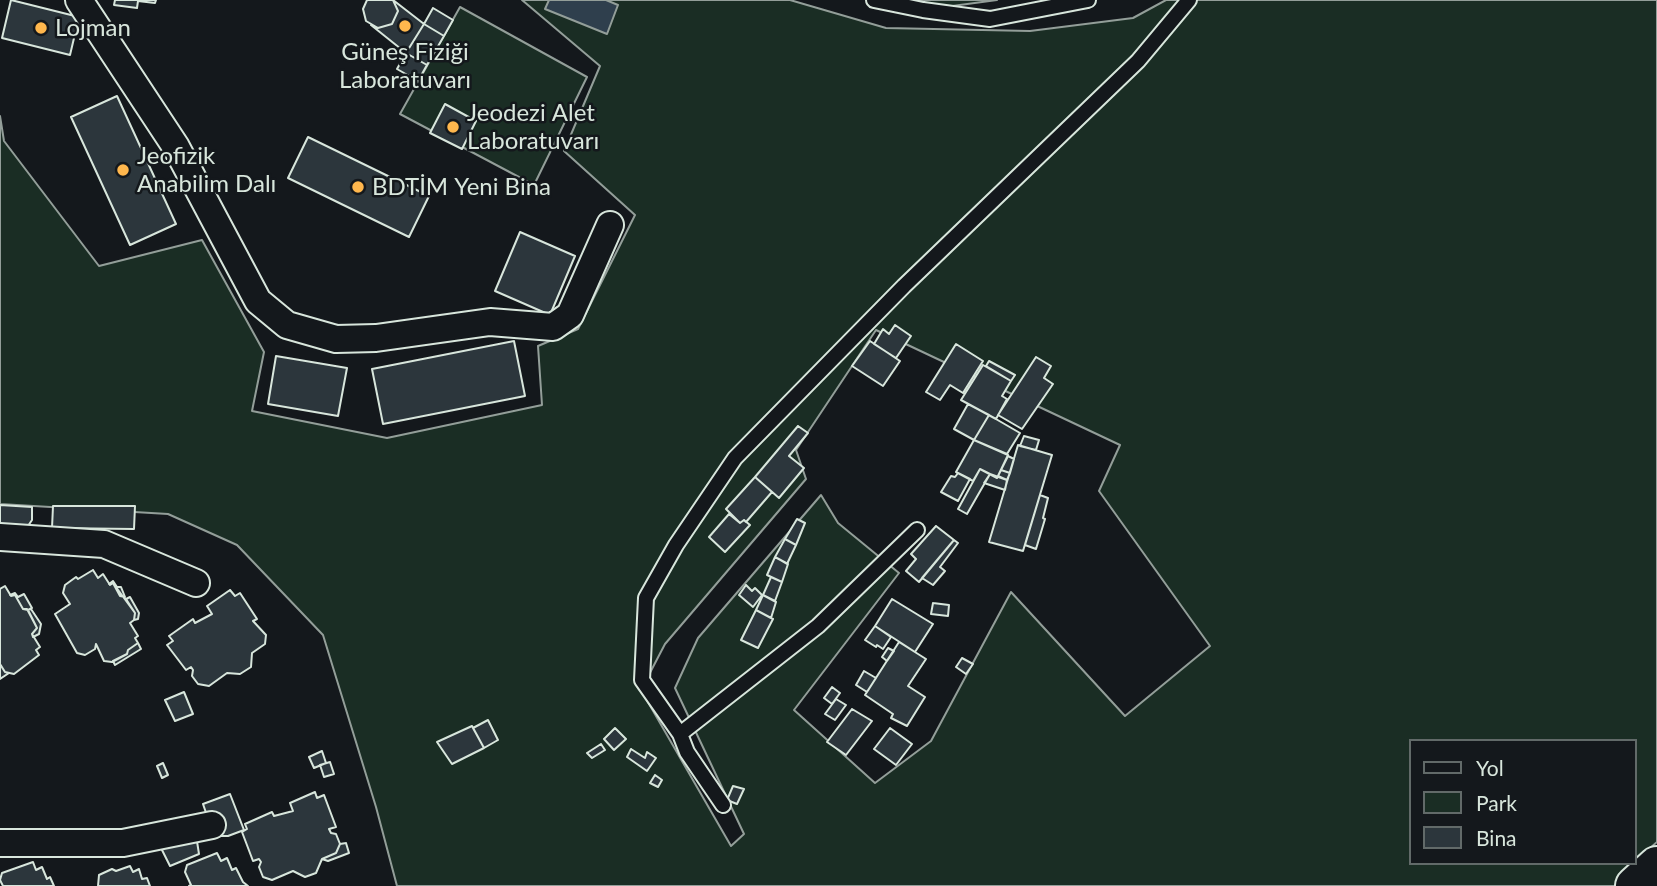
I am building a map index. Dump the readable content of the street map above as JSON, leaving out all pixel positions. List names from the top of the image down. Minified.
{"places":["Güneş Fiziği Laboratuvarı","Lojman","Jeodezi Alet Laboratuvarı","Jeofizik Anabilim Dalı","BDTİM Yeni Bina"],"legend":["Yol","Park","Bina"]}
